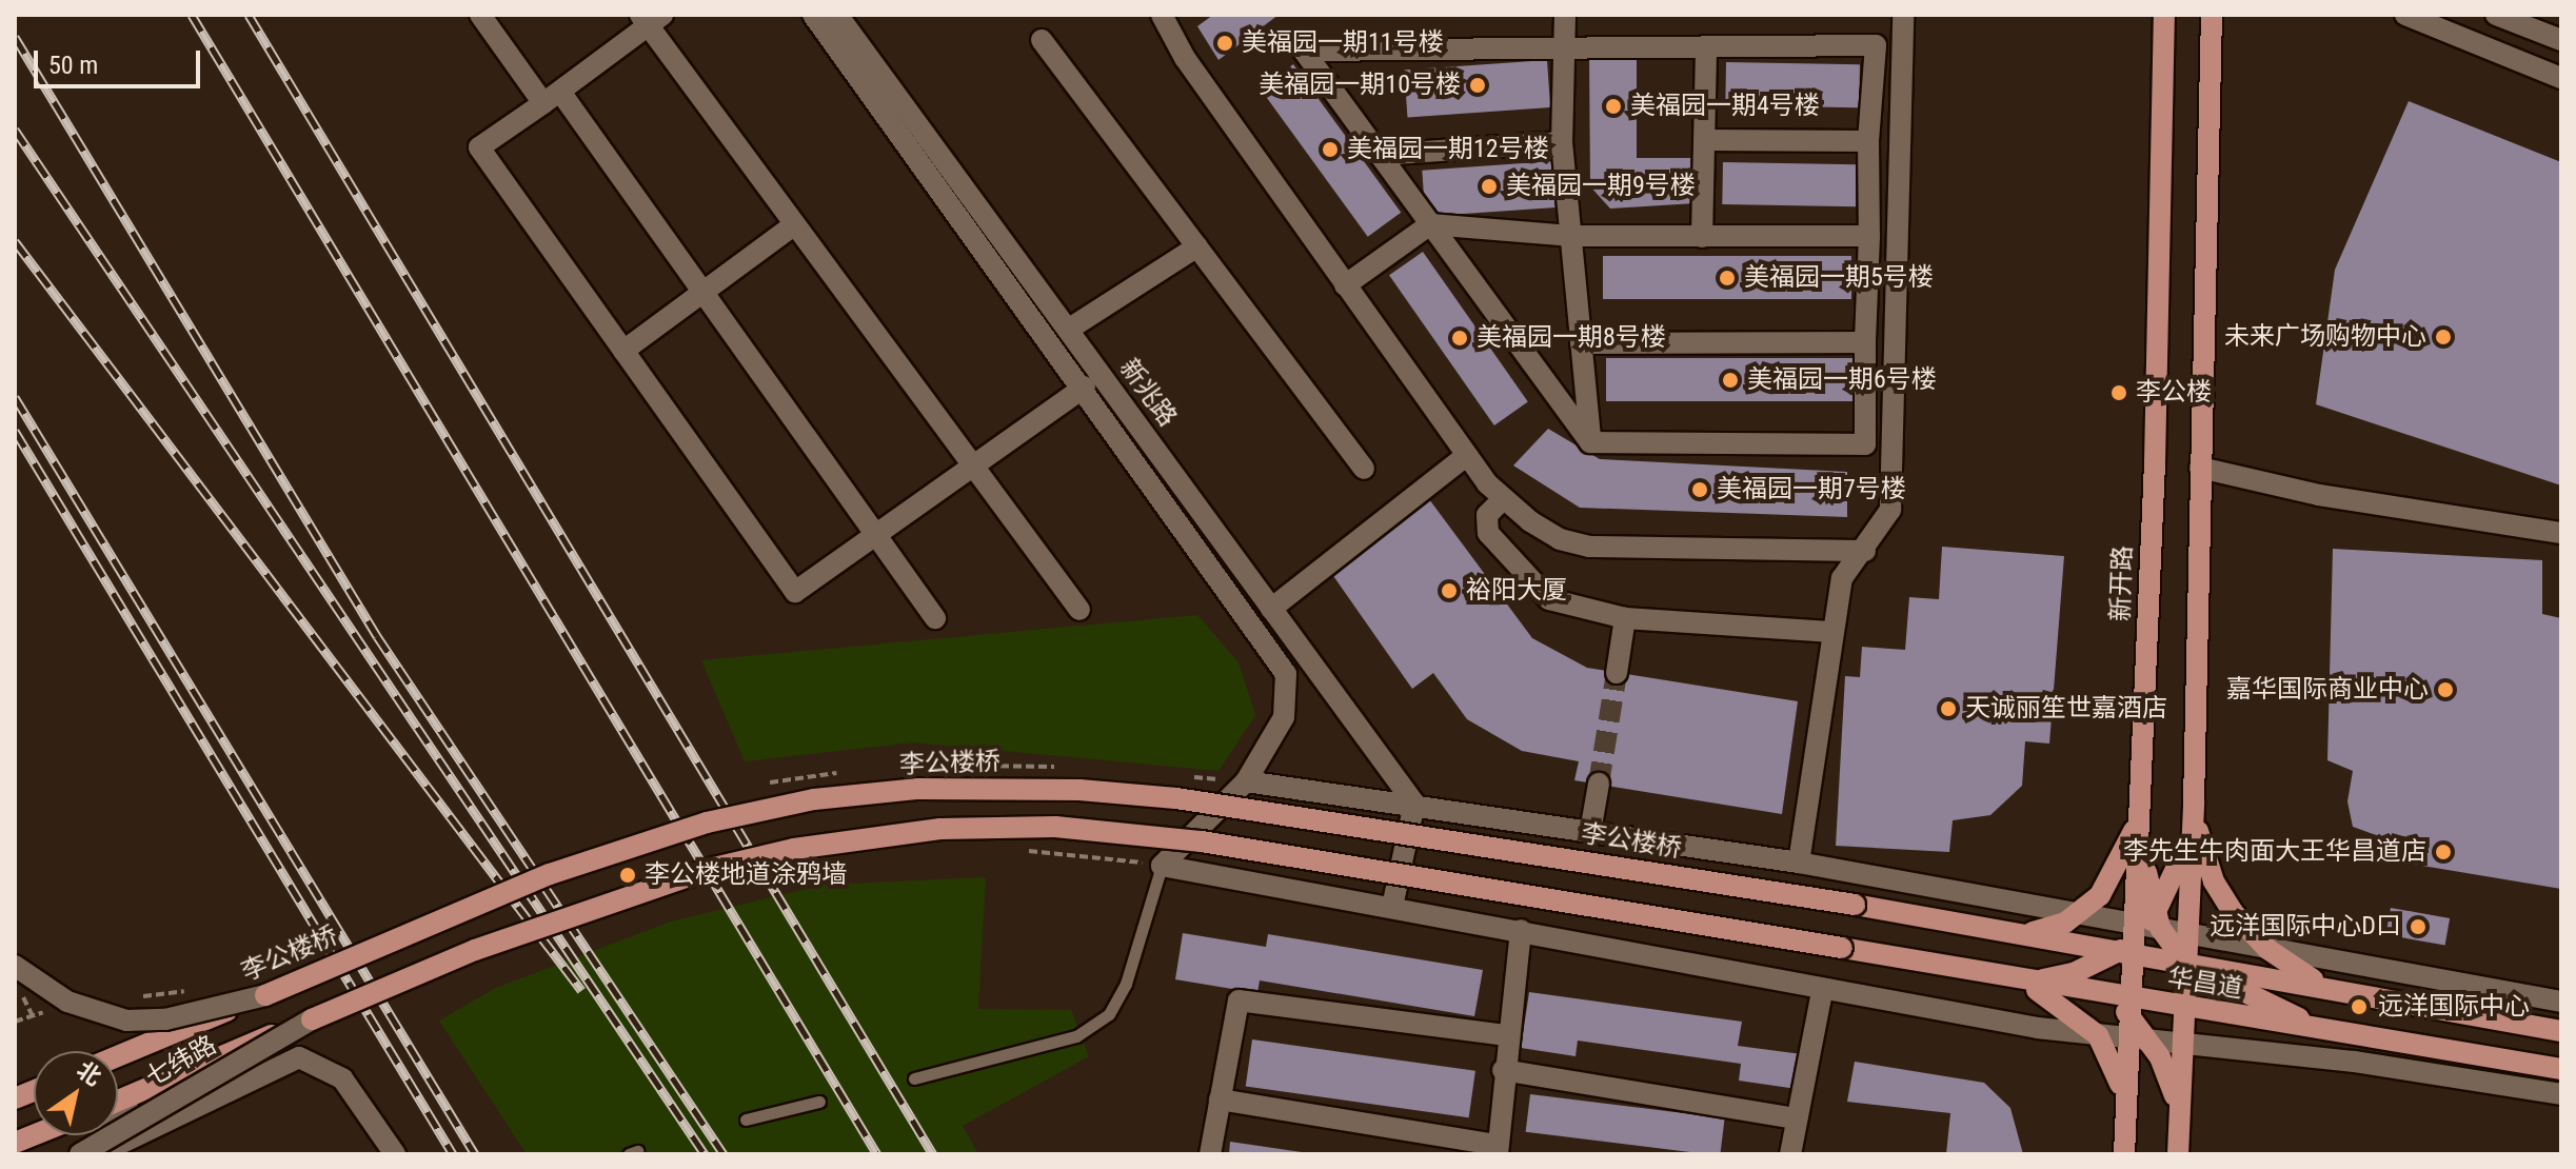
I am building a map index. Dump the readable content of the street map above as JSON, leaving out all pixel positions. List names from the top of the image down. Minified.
{"streets":{"main road":["新开路","李公楼桥","华昌道"],"street":["新兆路","七纬路"]},"crossings":[["新开路","华昌道"],["李公楼桥","华昌道"],["华昌道","七纬路"]],"places":["美福园一期11号楼","美福园一期10号楼","美福园一期4号楼","美福园一期12号楼","美福园一期9号楼","美福园一期5号楼","未来广场购物中心","美福园一期8号楼","美福园一期6号楼","李公楼","美福园一期7号楼","裕阳大厦","嘉华国际商业中心","天诚丽笙世嘉酒店","李先生牛肉面大王华昌道店","李公楼地道涂鸦墙","远洋国际中心D口","远洋国际中心"],"scale_bar":"50 m","north":"top right"}
